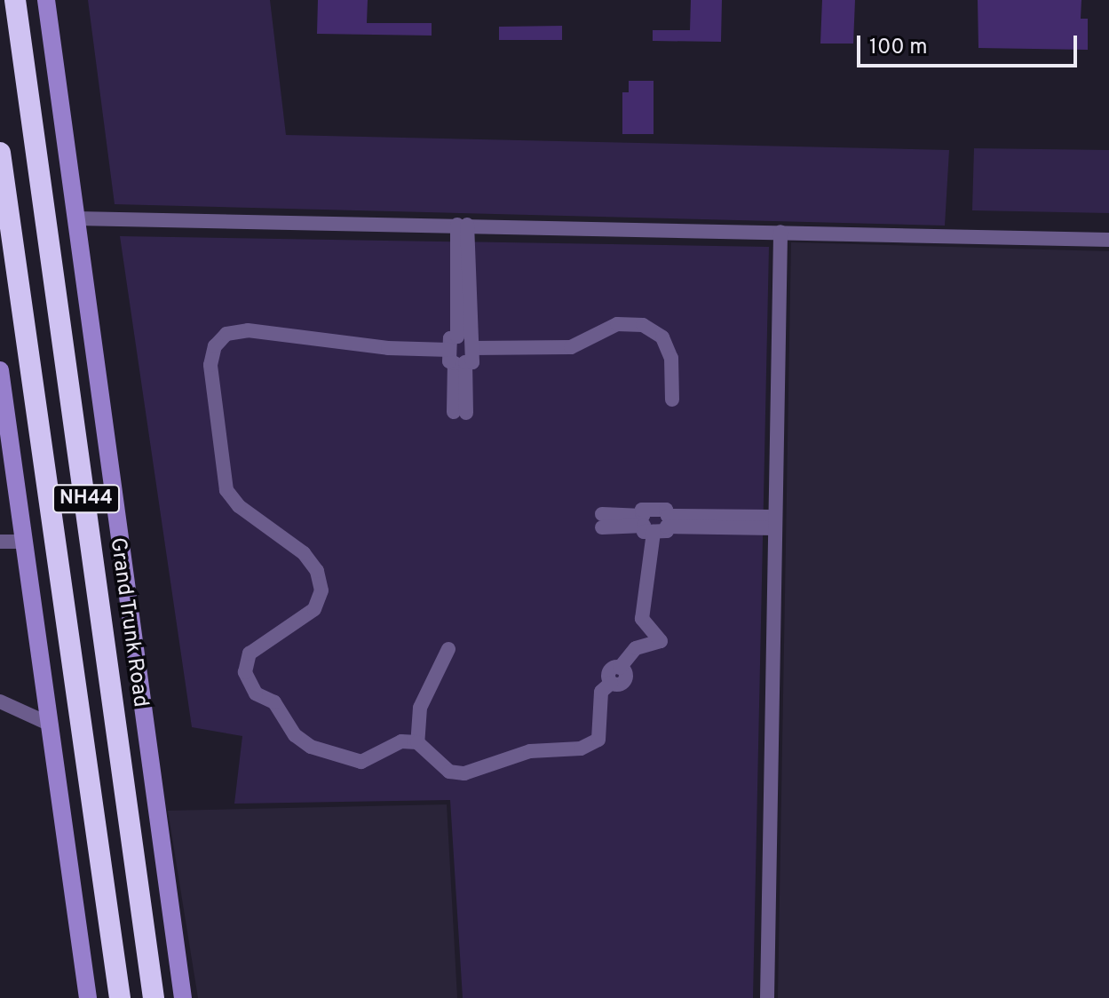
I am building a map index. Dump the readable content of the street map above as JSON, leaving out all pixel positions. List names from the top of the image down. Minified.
{"streets":{"highway":["NH44","Grand Trunk Road"]},"scale_bar":"100 m"}
